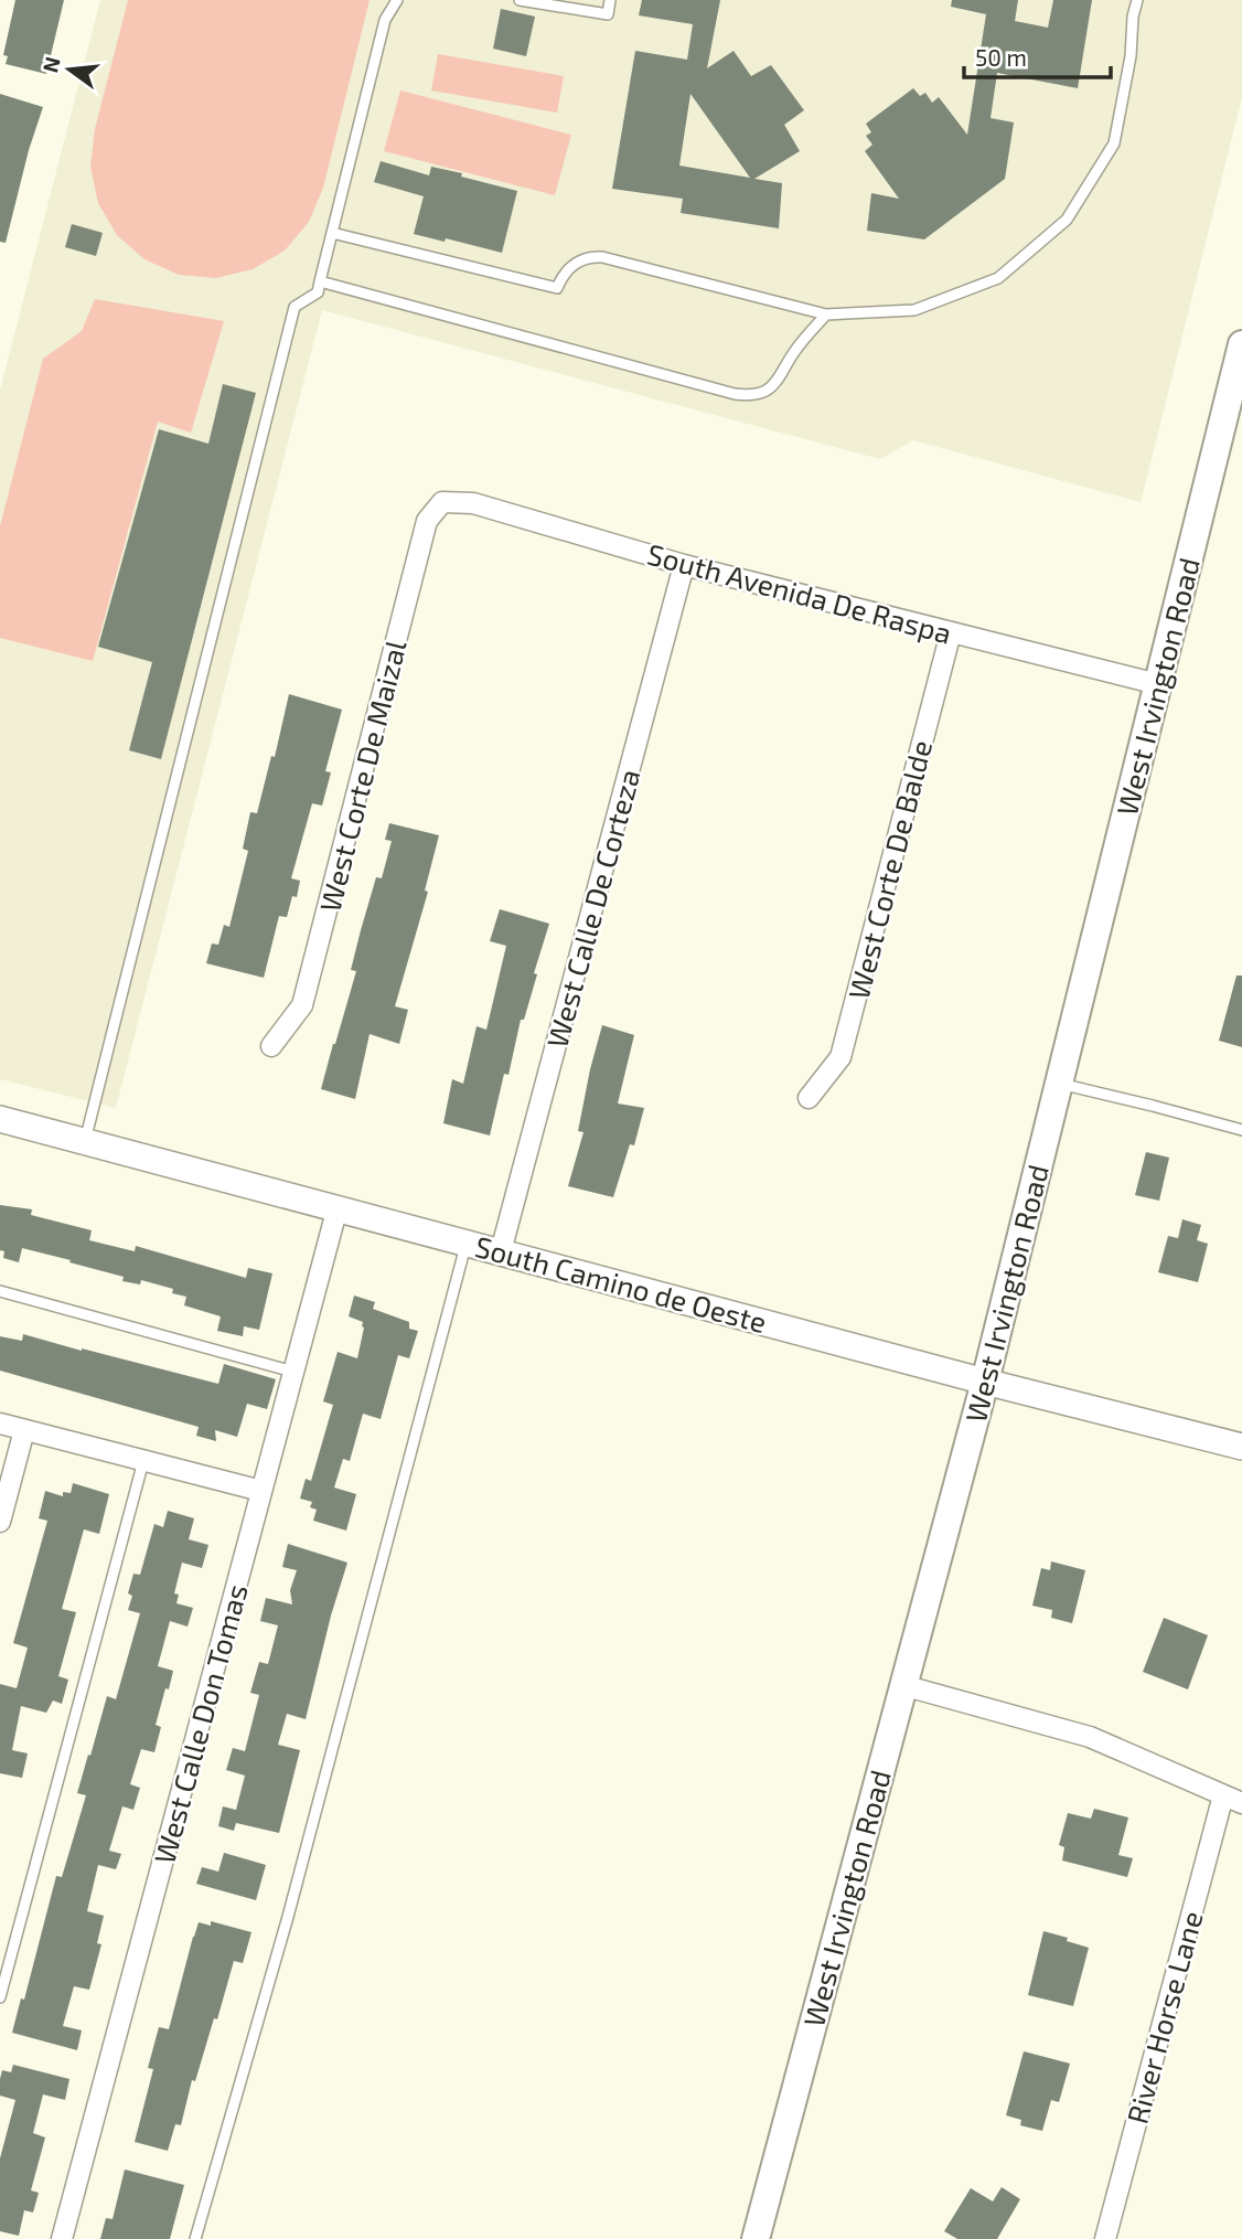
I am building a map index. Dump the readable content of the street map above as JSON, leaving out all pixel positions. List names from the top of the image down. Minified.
{"streets":{"main road":["West Irvington Road"],"street":["South Avenida De Raspa","West Corte De Maizal","West Corte De Balde","West Calle De Corteza","South Camino de Oeste","West Calle Don Tomas","River Horse Lane"]},"crossings":[["South Avenida De Raspa","West Irvington Road"],["South Avenida De Raspa","West Corte De Maizal"],["South Avenida De Raspa","West Corte De Balde"],["South Avenida De Raspa","West Calle De Corteza"],["West Irvington Road","South Camino de Oeste"],["West Calle De Corteza","South Camino de Oeste"],["South Camino de Oeste","West Calle Don Tomas"]],"scale_bar":"50 m","north":"left"}
